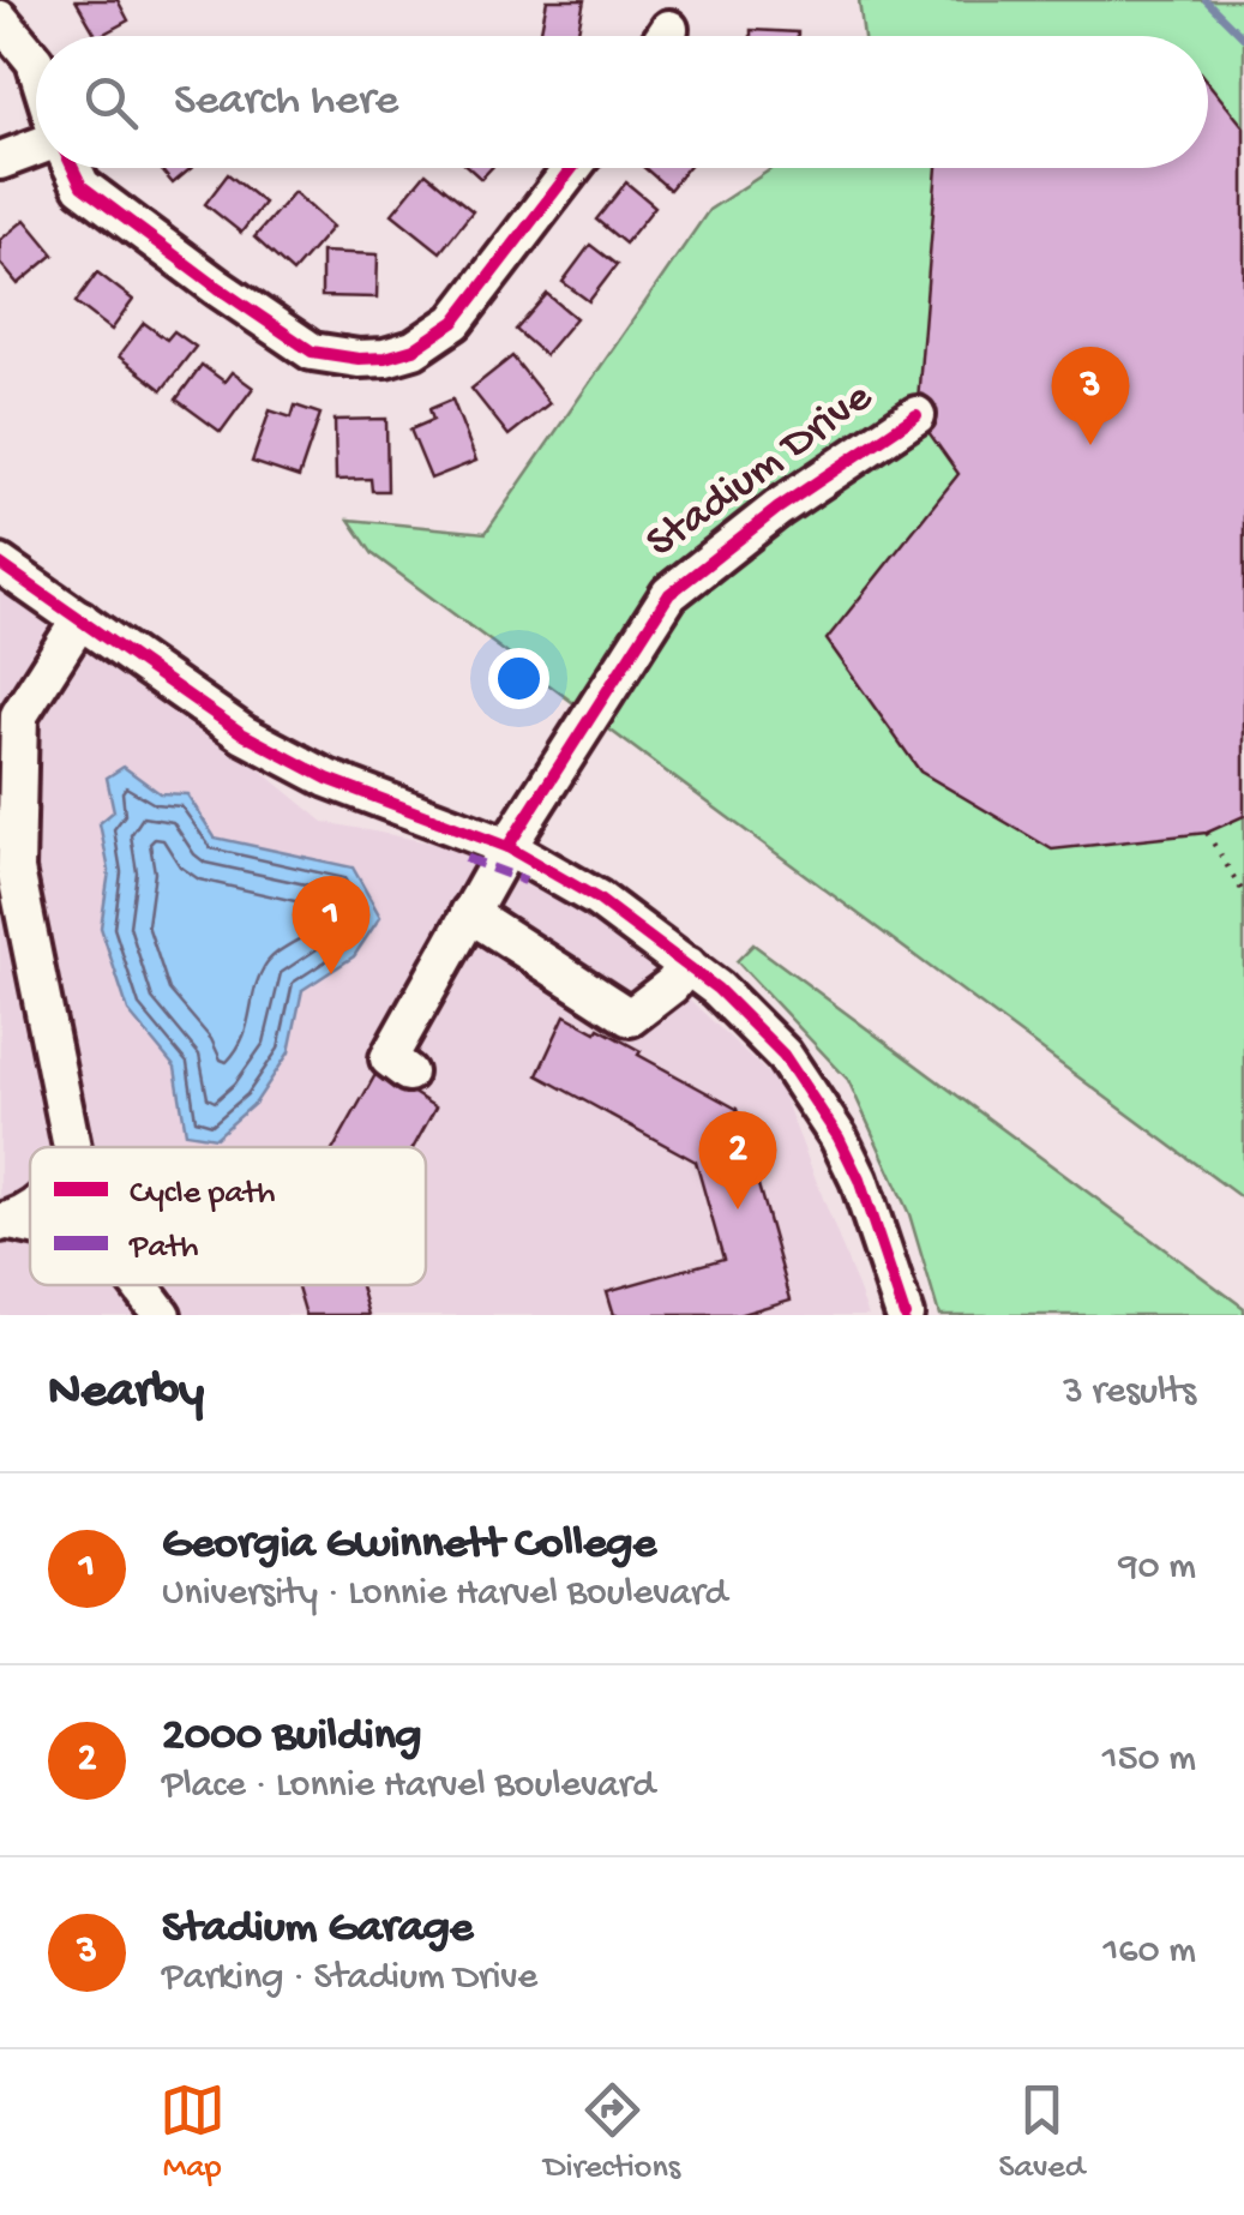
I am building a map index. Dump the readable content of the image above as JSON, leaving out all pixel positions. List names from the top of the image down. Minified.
{"streets":{"street":["Stadium Drive"]},"legend":["Cycle path","Path"],"page":{"search":"Search here","pins":["3","1","2"],"heading":["Nearby","3 results"],"list":[{"mark":"1","name":"Georgia Gwinnett College","note":"University · Lonnie Harvel Boulevard","value":"90 m"},{"mark":"2","name":"2000 Building","note":"Place · Lonnie Harvel Boulevard","value":"150 m"},{"mark":"3","name":"Stadium Garage","note":"Parking · Stadium Drive","value":"160 m"}],"nav":["Map","Directions","Saved"]}}
